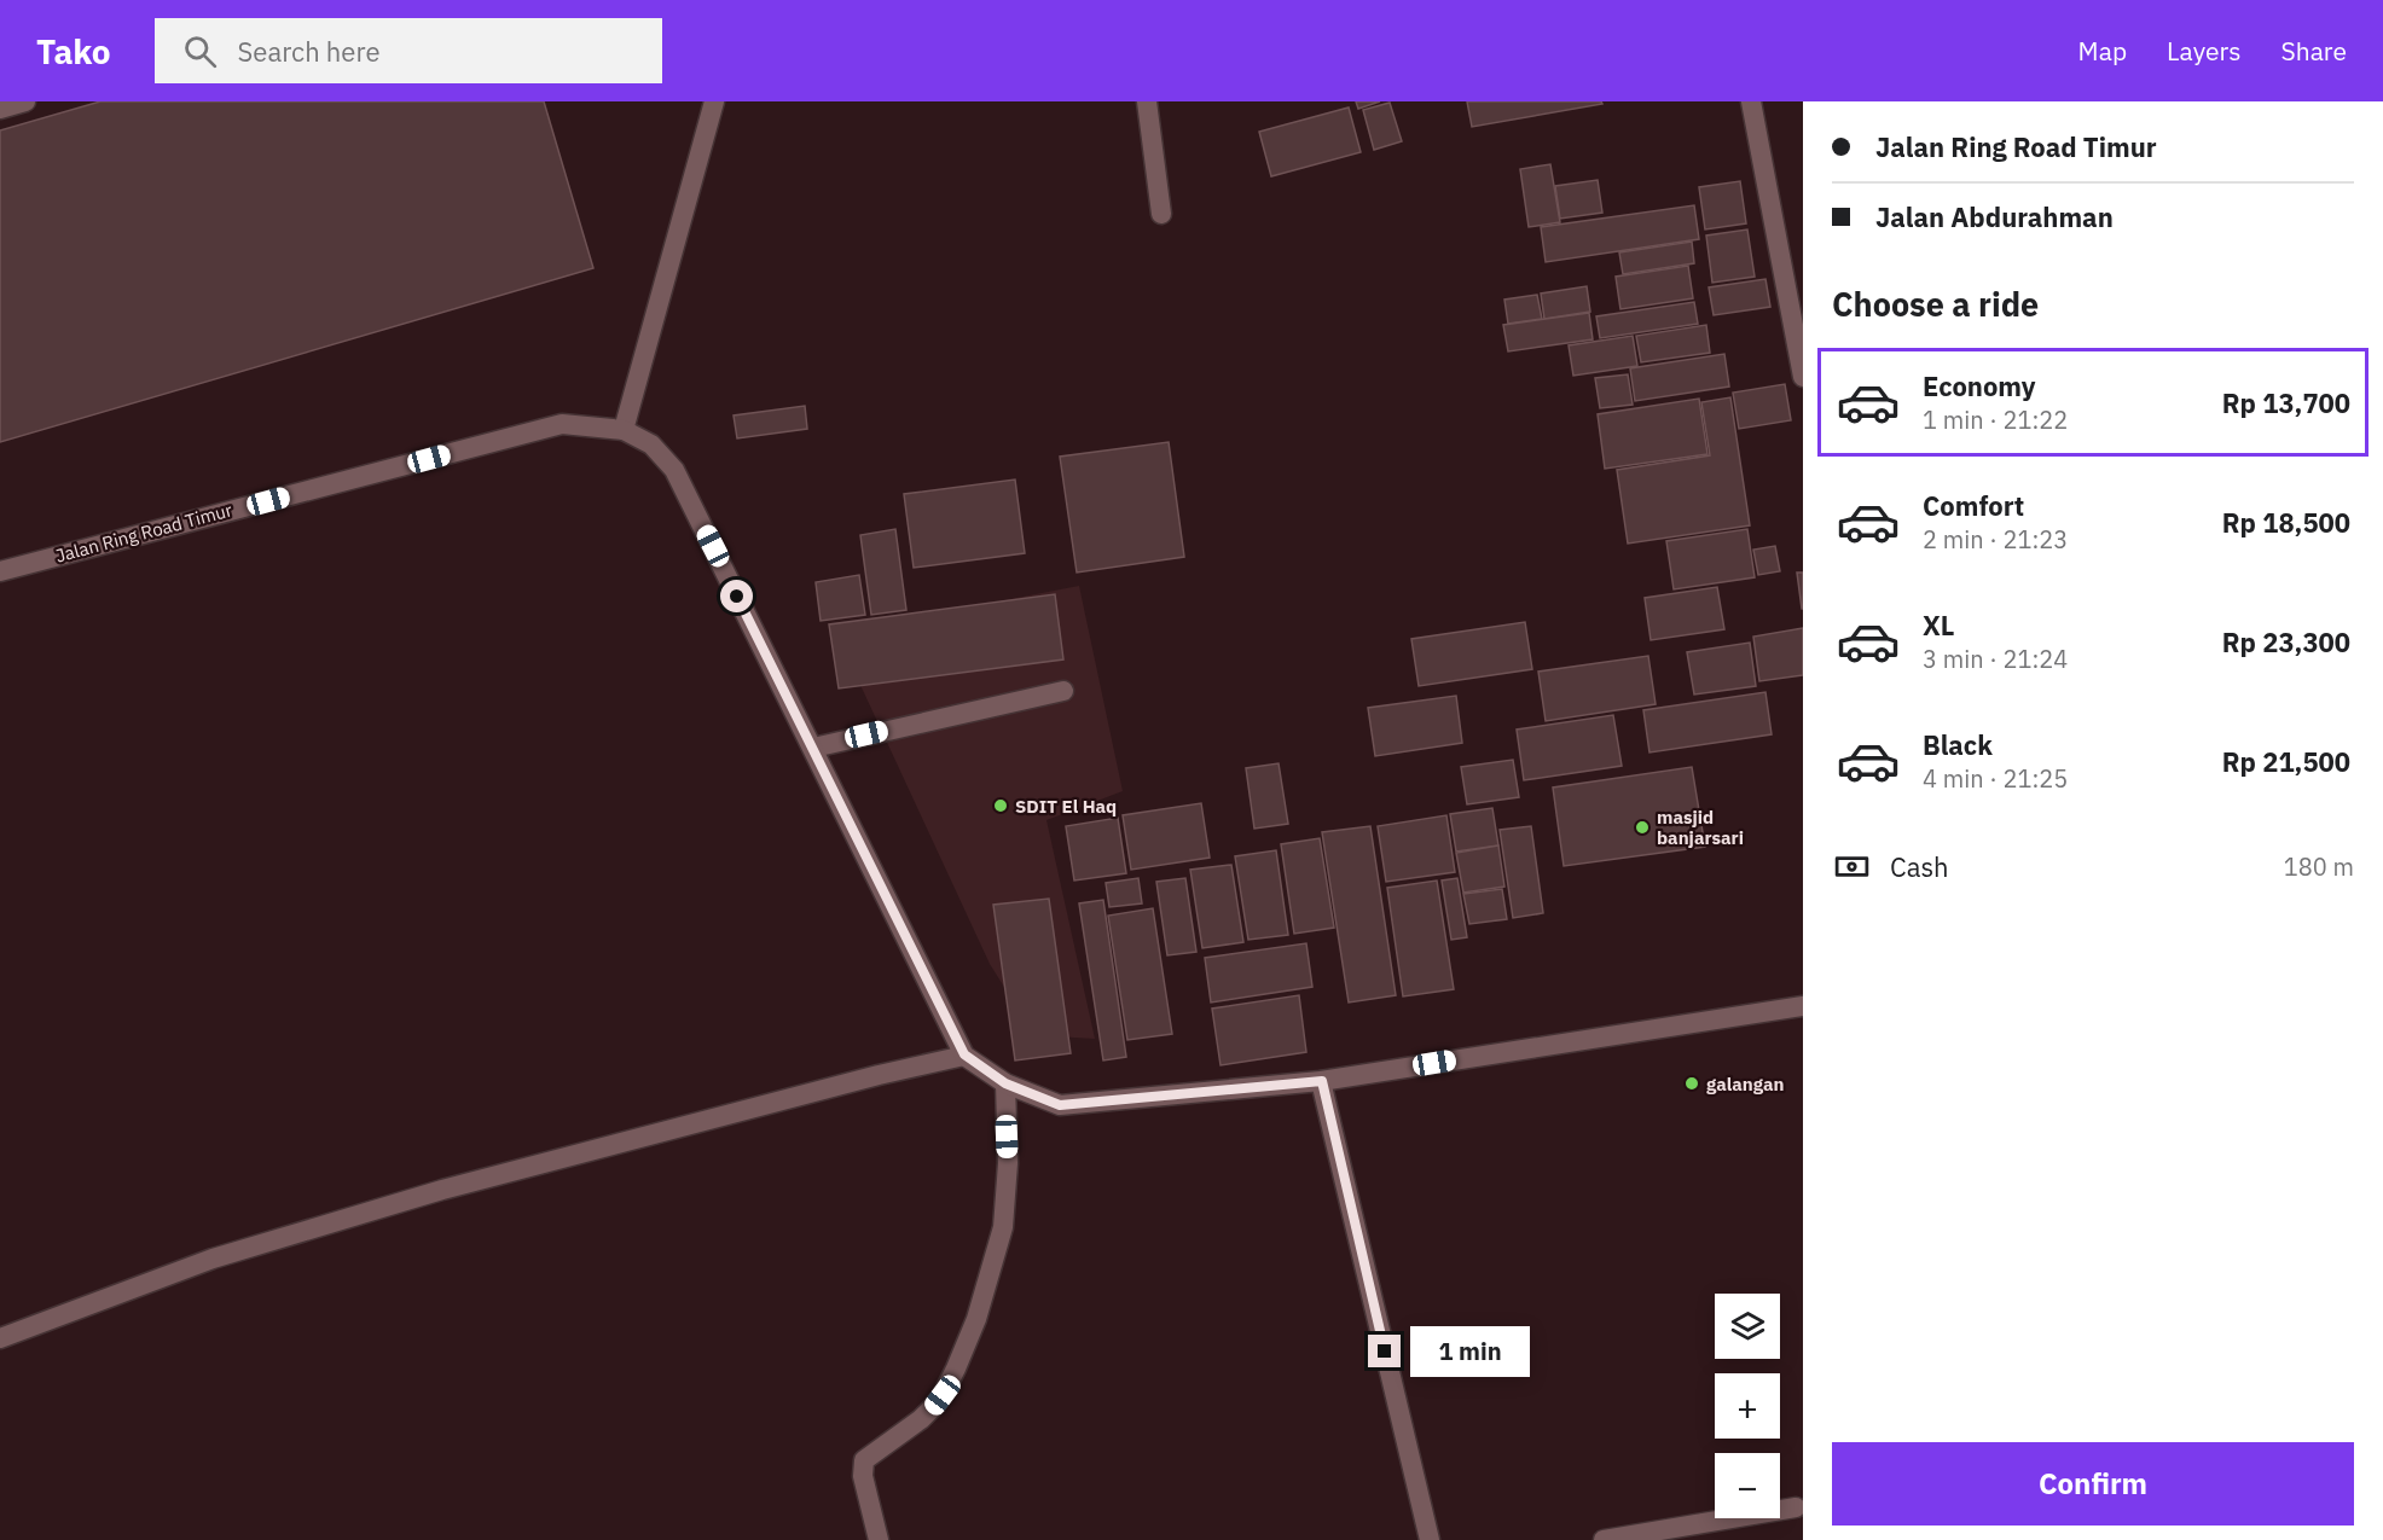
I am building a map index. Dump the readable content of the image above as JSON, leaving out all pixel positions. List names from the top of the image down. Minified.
{"streets":{"street":["Jalan Ring Road Timur"]},"places":["SDIT El Haq","masjid banjarsari","galangan"],"page":{"header":"Tako","search":"Search here","nav":["Map","Layers","Share"],"banner":["Jalan Ring Road Timur","Jalan Abdurahman"],"heading":"Choose a ride","list":[{"name":"Economy","note":"1 min · 21:22","value":"Rp 13,700"},{"name":"Comfort","note":"2 min · 21:23","value":"Rp 18,500"},{"name":"XL","note":"3 min · 21:24","value":"Rp 23,300"},{"name":"Black","note":"4 min · 21:25","value":"Rp 21,500"}],"pay":["Cash","180 m"],"map_buttons":["+","−"],"bubble":"1 min","buttons":"Confirm"}}
